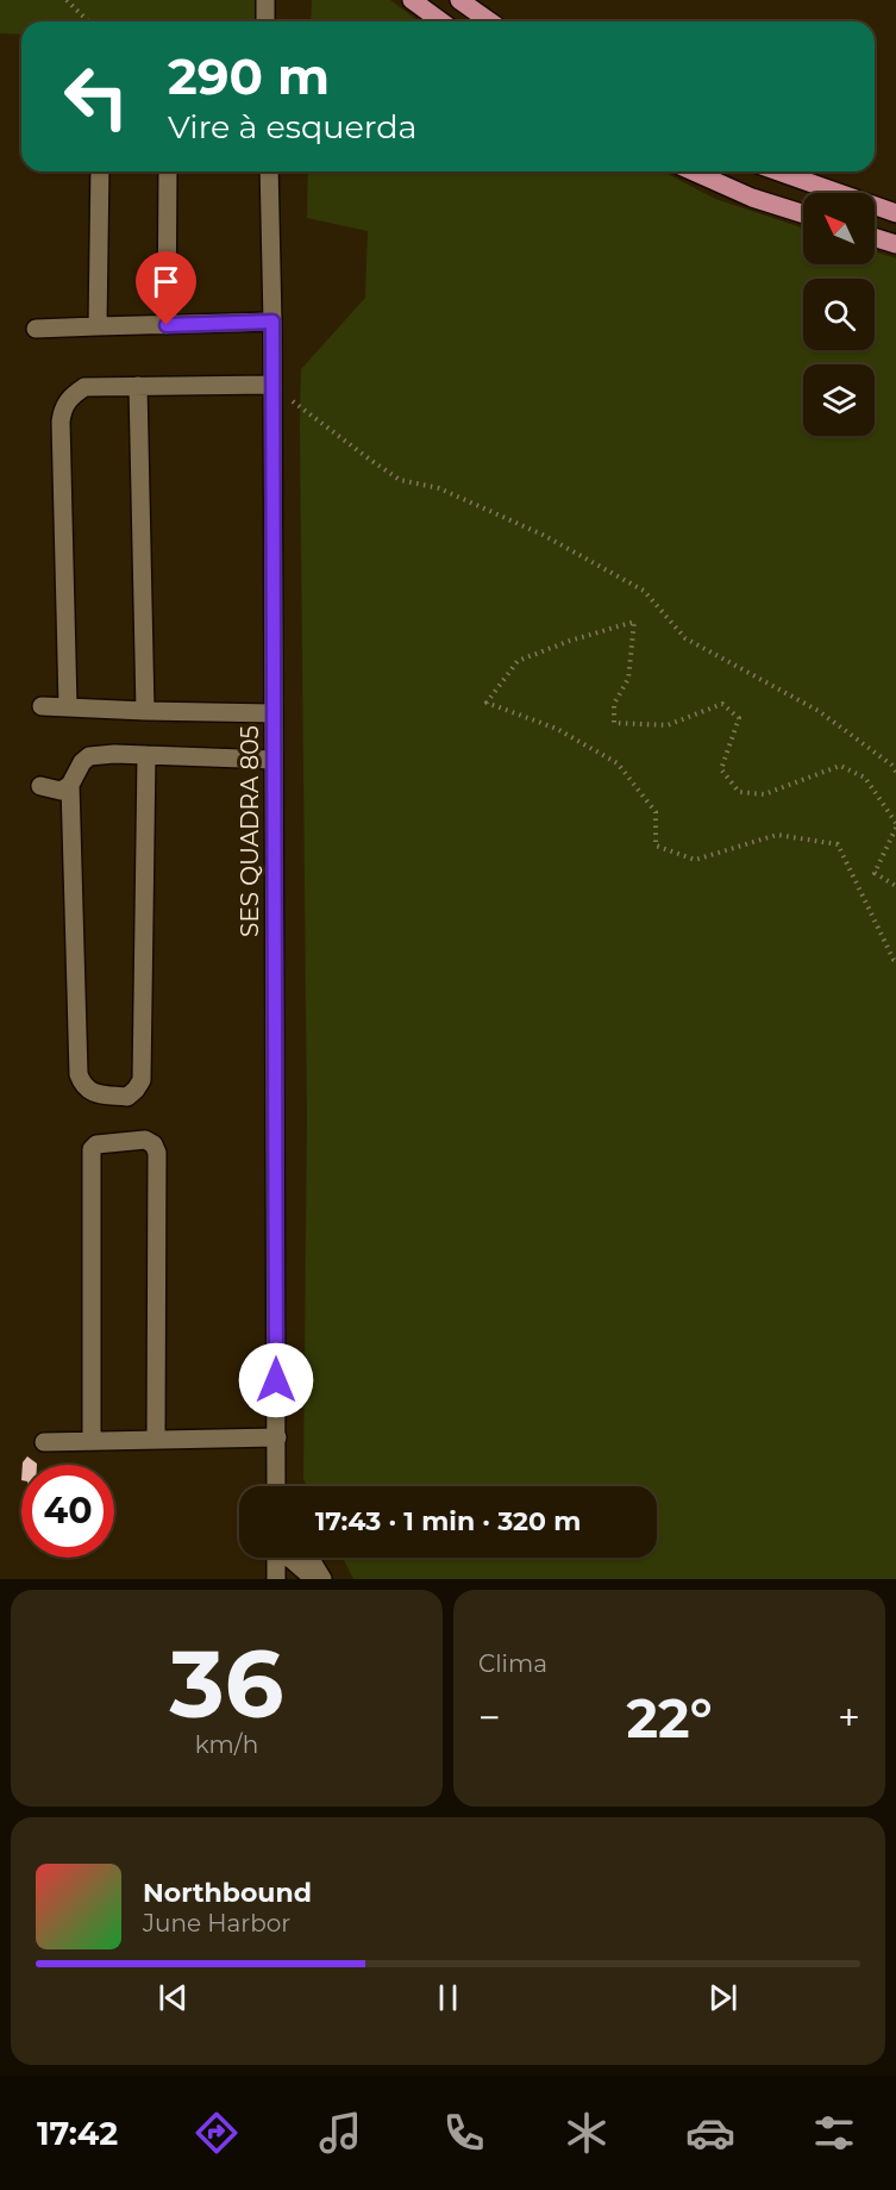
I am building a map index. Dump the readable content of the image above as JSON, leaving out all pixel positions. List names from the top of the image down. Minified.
{"streets":{"street":["SES QUADRA 805"]},"north":"top left","page":{"turn":["290 m","Vire à esquerda"],"limit":"40","trip":"17:43 · 1 min · 320 m","tile":[["36","km/h"],"Clima"],"heat":["−","22°","+"],"song":["Northbound","June Harbor"],"tabs":"17:42"}}
